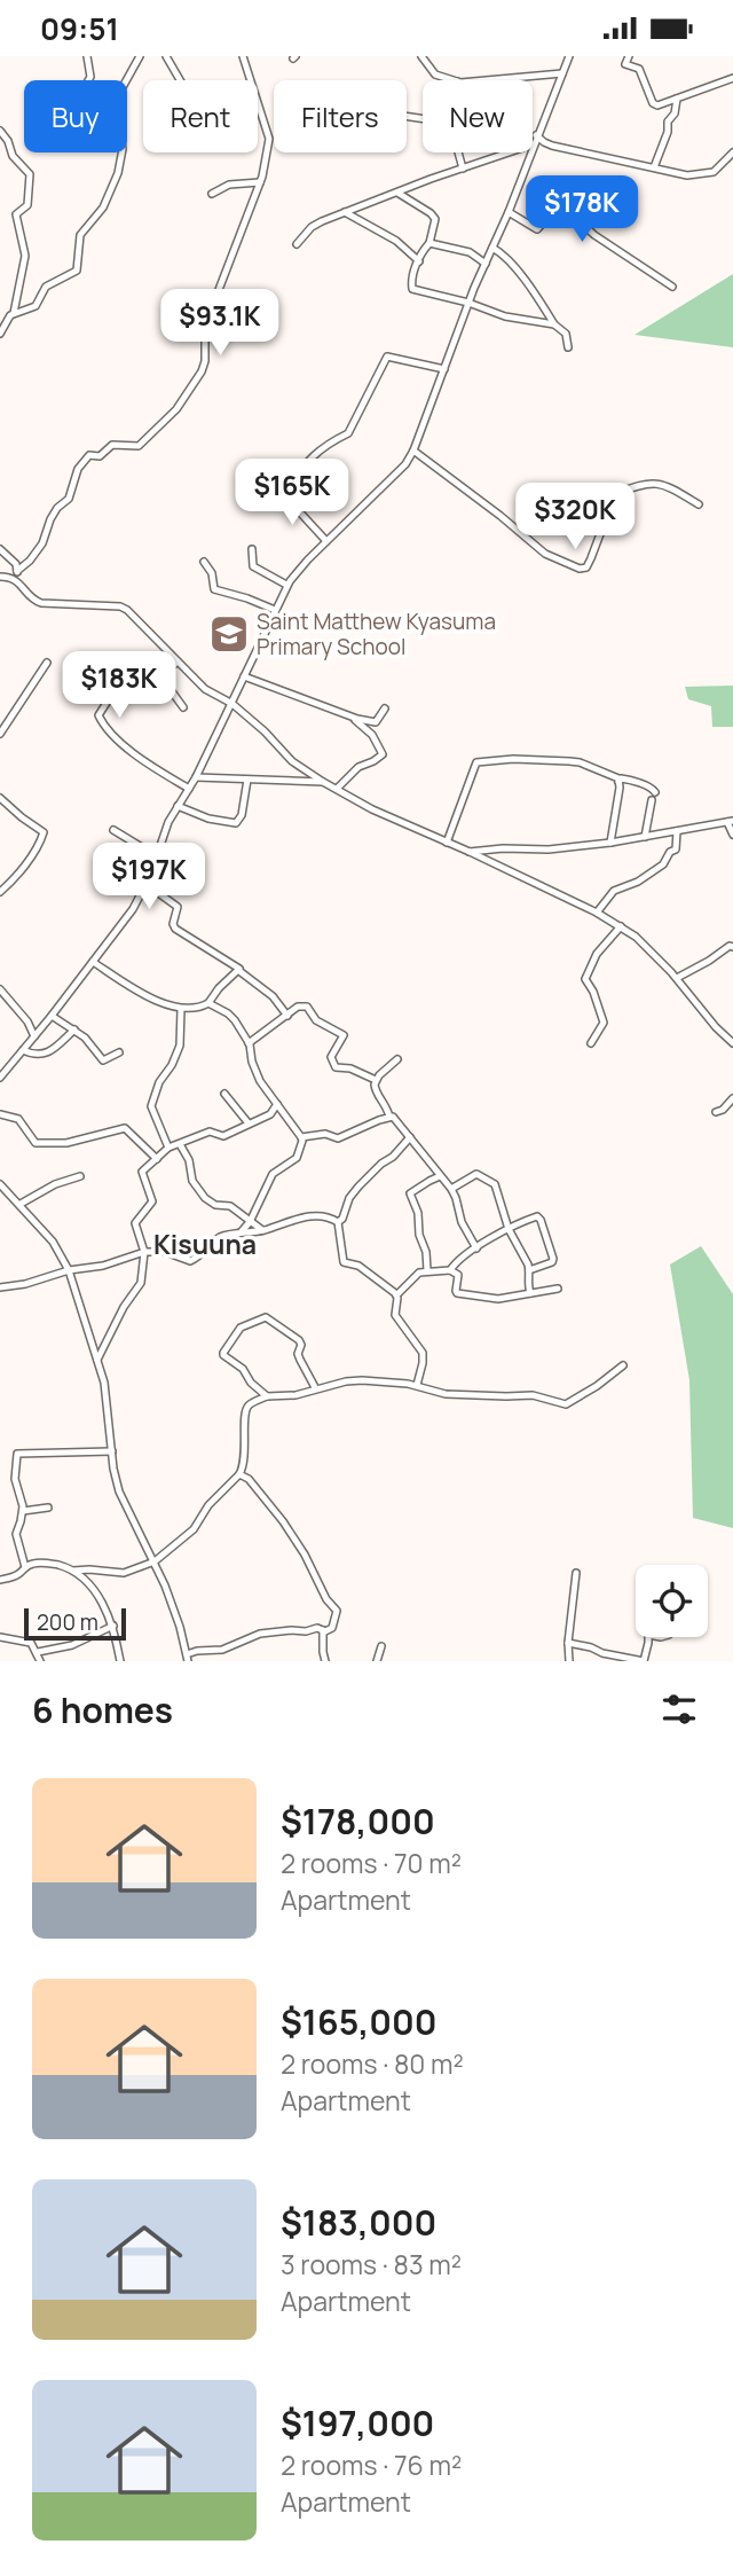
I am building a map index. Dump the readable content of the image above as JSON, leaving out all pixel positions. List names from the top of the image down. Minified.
{"districts":["Kisuuna"],"places":{"school or university":["Saint Matthew Kyasuma Primary School"]},"scale_bar":"200 m","page":{"status":"09:51","chip":["Buy","Rent","Filters","New"],"price":["$178K","$93.1K","$165K","$320K","$183K","$197K"],"scale":"200 m","heading":"6 homes","list":[{"name":"$178,000","note":"2 rooms · 70 m² · Apartment"},{"name":"$165,000","note":"2 rooms · 80 m² · Apartment"},{"name":"$183,000","note":"3 rooms · 83 m² · Apartment"},{"name":"$197,000","note":"2 rooms · 76 m² · Apartment"}]}}
